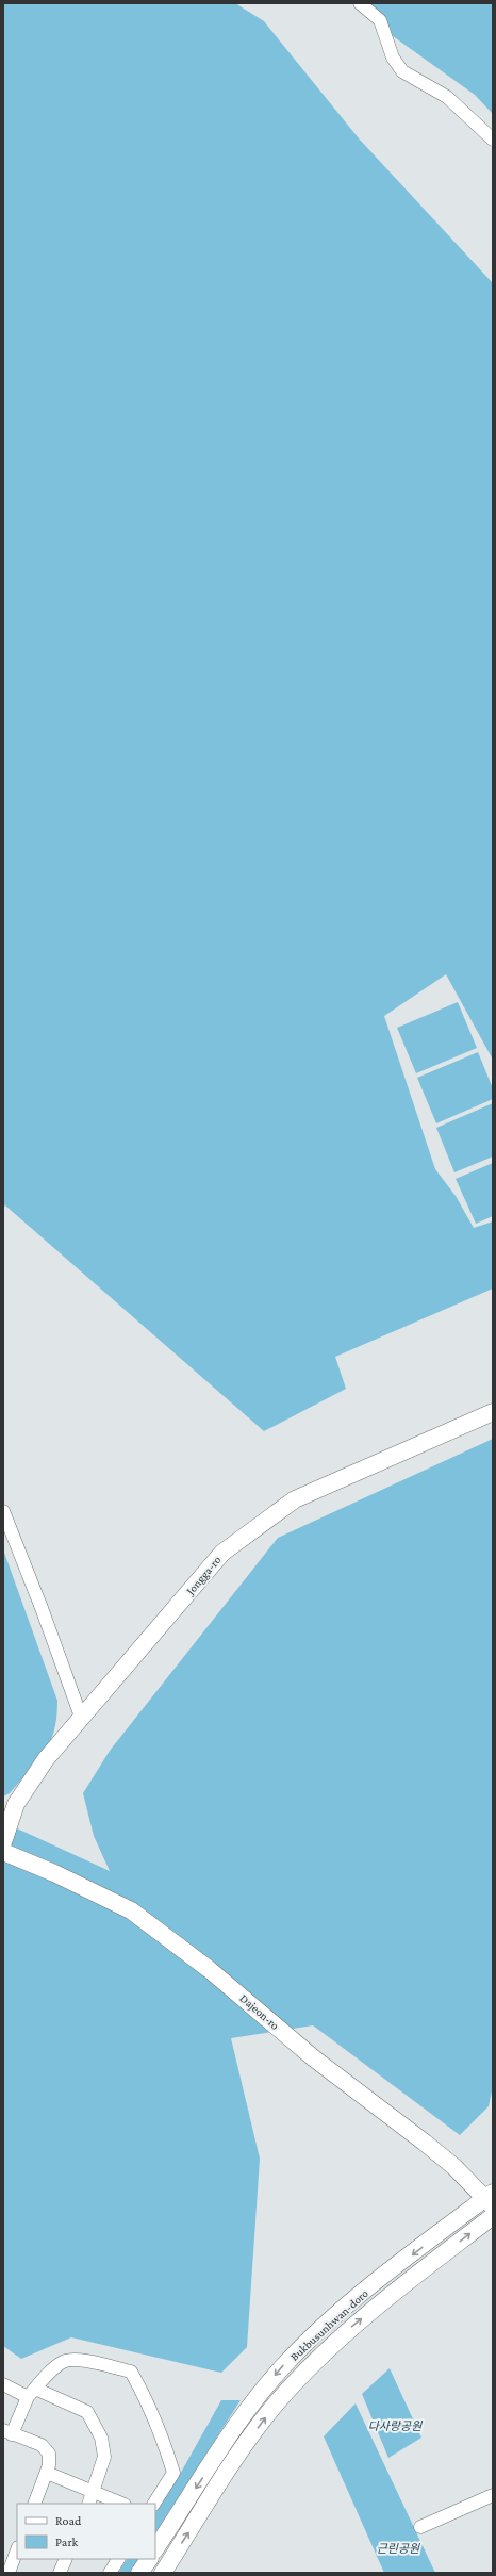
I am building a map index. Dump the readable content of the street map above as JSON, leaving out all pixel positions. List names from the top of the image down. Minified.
{"streets":{"main road":["Jongga-ro","Dajeon-ro","Bukbusunhwan-doro"]},"crossings":[["Dajeon-ro","Bukbusunhwan-doro"]],"parks":["다사랑공원","근린공원"],"legend":["Road","Park"]}
